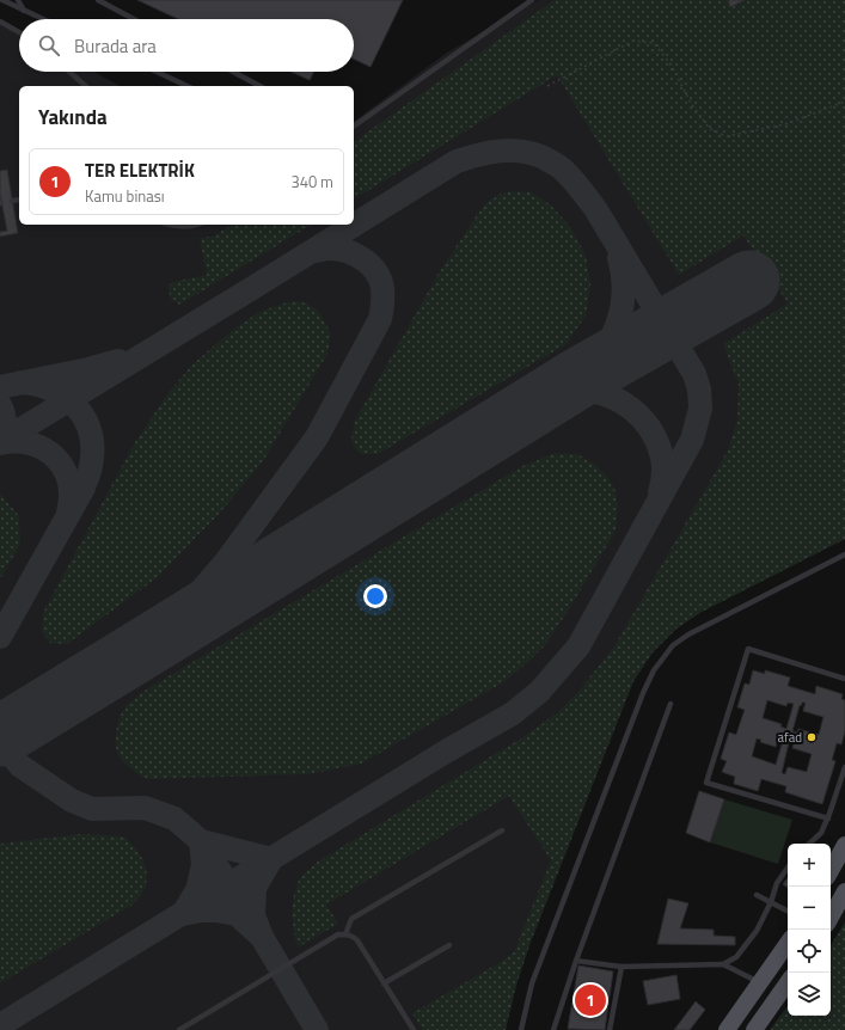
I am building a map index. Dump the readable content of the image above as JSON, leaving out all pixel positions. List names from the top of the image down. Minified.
{"places":["afad"],"page":{"search":"Burada ara","heading":"Yakında","list":[{"mark":"1","name":"TER ELEKTRİK","note":"Kamu binası","value":"340 m"}],"map_buttons":["+","−"],"pins":"1"}}
